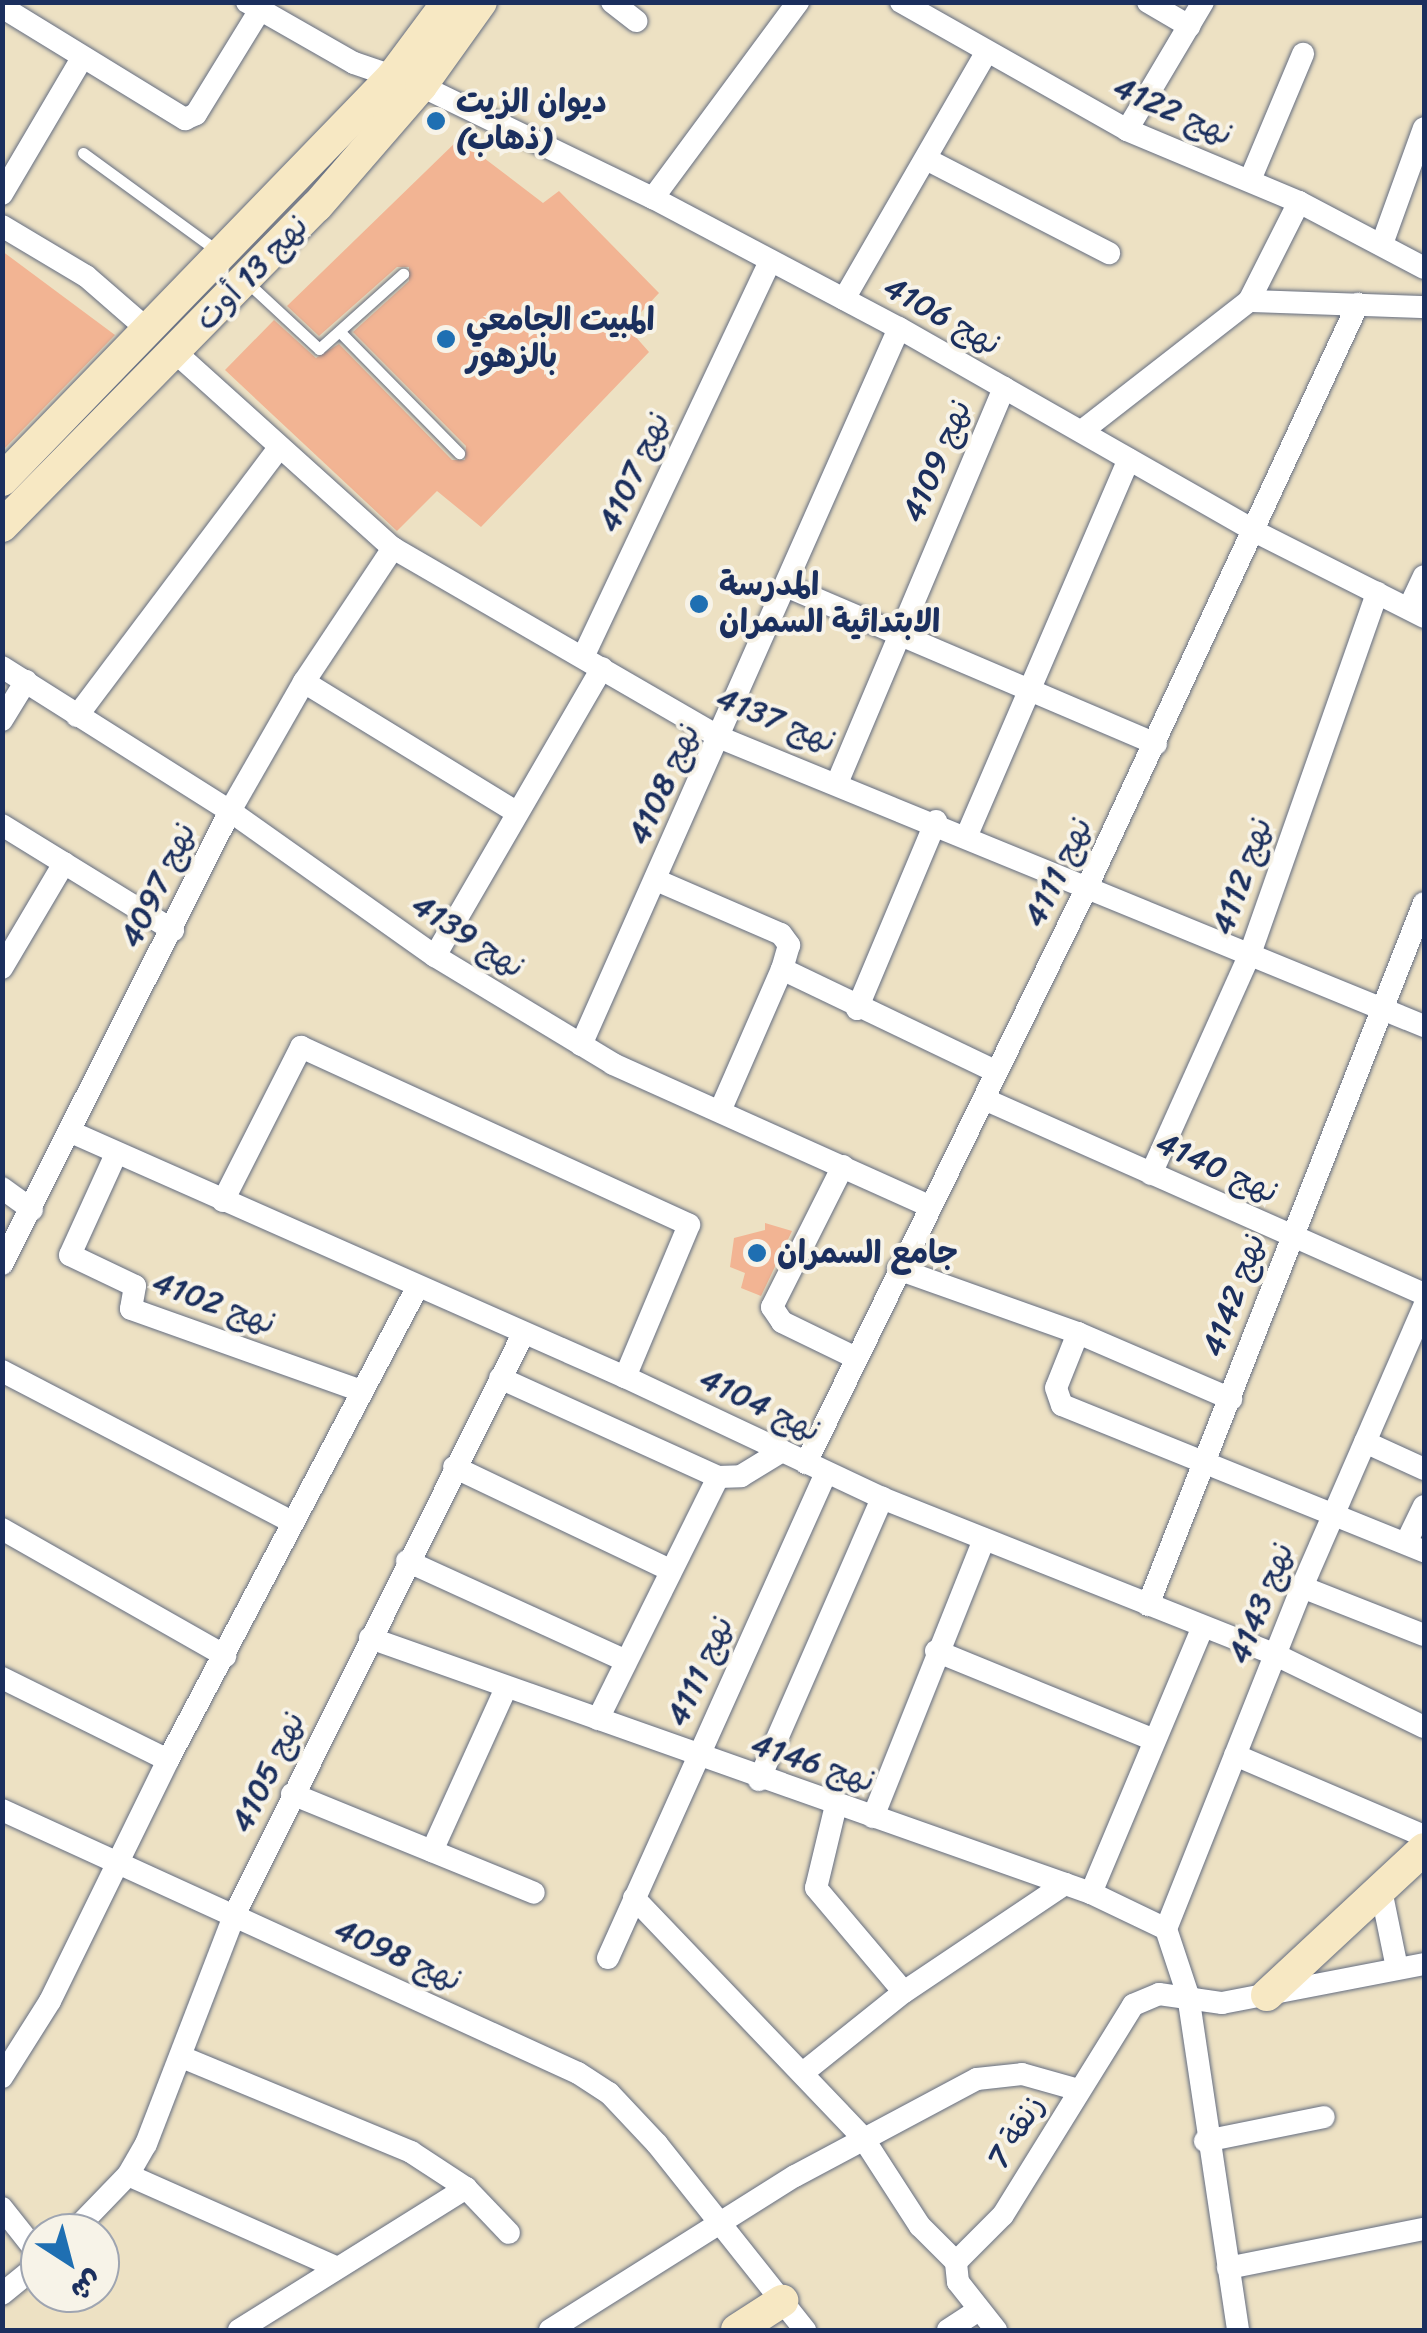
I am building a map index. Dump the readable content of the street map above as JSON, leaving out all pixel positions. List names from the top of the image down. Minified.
{"streets":{"main road":["نهج 13 أوت"],"street":["نهج 4122","نهج 4106","نهج 4109","نهج 4107","نهج 4137","نهج 4108","نهج 4111","نهج 4112","نهج 4097","نهج 4139","نهج 4140","نهج 4142","نهج 4102","نهج 4104","نهج 4143","نهج 4146","نهج 4105","نهج 4098","زنقة 7"]},"crossings":[["نهج 13 أوت","نهج 4106"],["نهج 13 أوت","نهج 4137"],["نهج 4106","نهج 4109"],["نهج 4106","نهج 4107"],["نهج 4106","نهج 4108"],["نهج 4106","نهج 4111"],["نهج 4106","نهج 4112"],["نهج 4109","نهج 4137"],["نهج 4107","نهج 4137"],["نهج 4107","نهج 4139"],["نهج 4137","نهج 4108"],["نهج 4137","نهج 4111"],["نهج 4137","نهج 4112"],["نهج 4137","نهج 4097"],["نهج 4137","نهج 4142"],["نهج 4108","نهج 4139"],["نهج 4111","نهج 4139"],["نهج 4111","نهج 4140"],["نهج 4111","نهج 4104"],["نهج 4111","نهج 4146"],["نهج 4112","نهج 4140"],["نهج 4097","نهج 4139"],["نهج 4097","نهج 4104"],["نهج 4140","نهج 4142"],["نهج 4142","نهج 4104"],["نهج 4102","نهج 4104"],["نهج 4104","نهج 4143"],["نهج 4104","نهج 4105"],["نهج 4143","نهج 4146"],["نهج 4146","نهج 4105"],["نهج 4105","نهج 4098"]],"places":["ديوان الزيت (ذهاب)","المبيت الجامعي بالزهور","المدرسة الابتدائية السمران","جامع السمران"],"north":"bottom right"}
